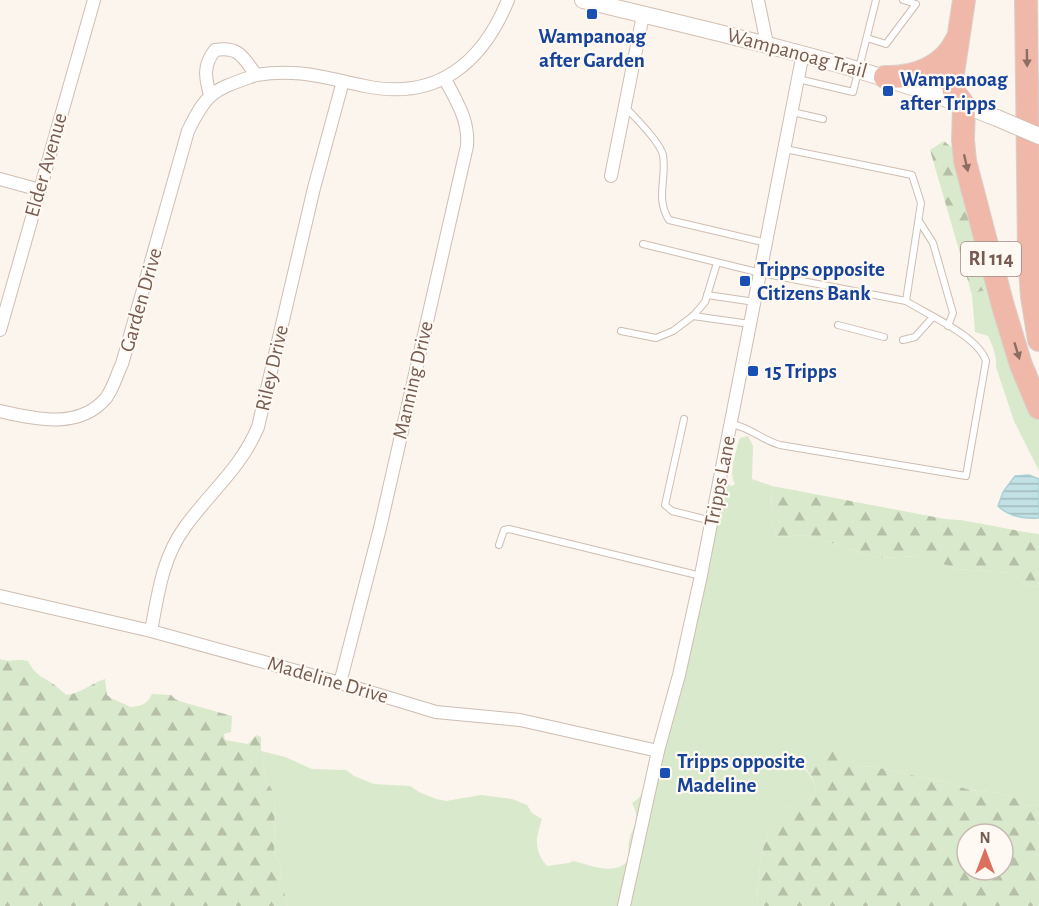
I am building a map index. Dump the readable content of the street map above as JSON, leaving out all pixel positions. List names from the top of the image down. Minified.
{"streets":{"highway":["RI 114"],"main road":["Wampanoag Trail"],"street":["Elder Avenue","Garden Drive","Riley Drive","Manning Drive","Tripps Lane","Madeline Drive"]},"crossings":[["Wampanoag Trail","RI 114"],["Wampanoag Trail","Tripps Lane"],["Riley Drive","Madeline Drive"],["Manning Drive","Madeline Drive"],["Tripps Lane","Madeline Drive"]],"places":{"transit":["Wampanoag after Garden","Wampanoag after Tripps","Tripps opposite Citizens Bank","15 Tripps","Tripps opposite Madeline"]},"north":"top"}
